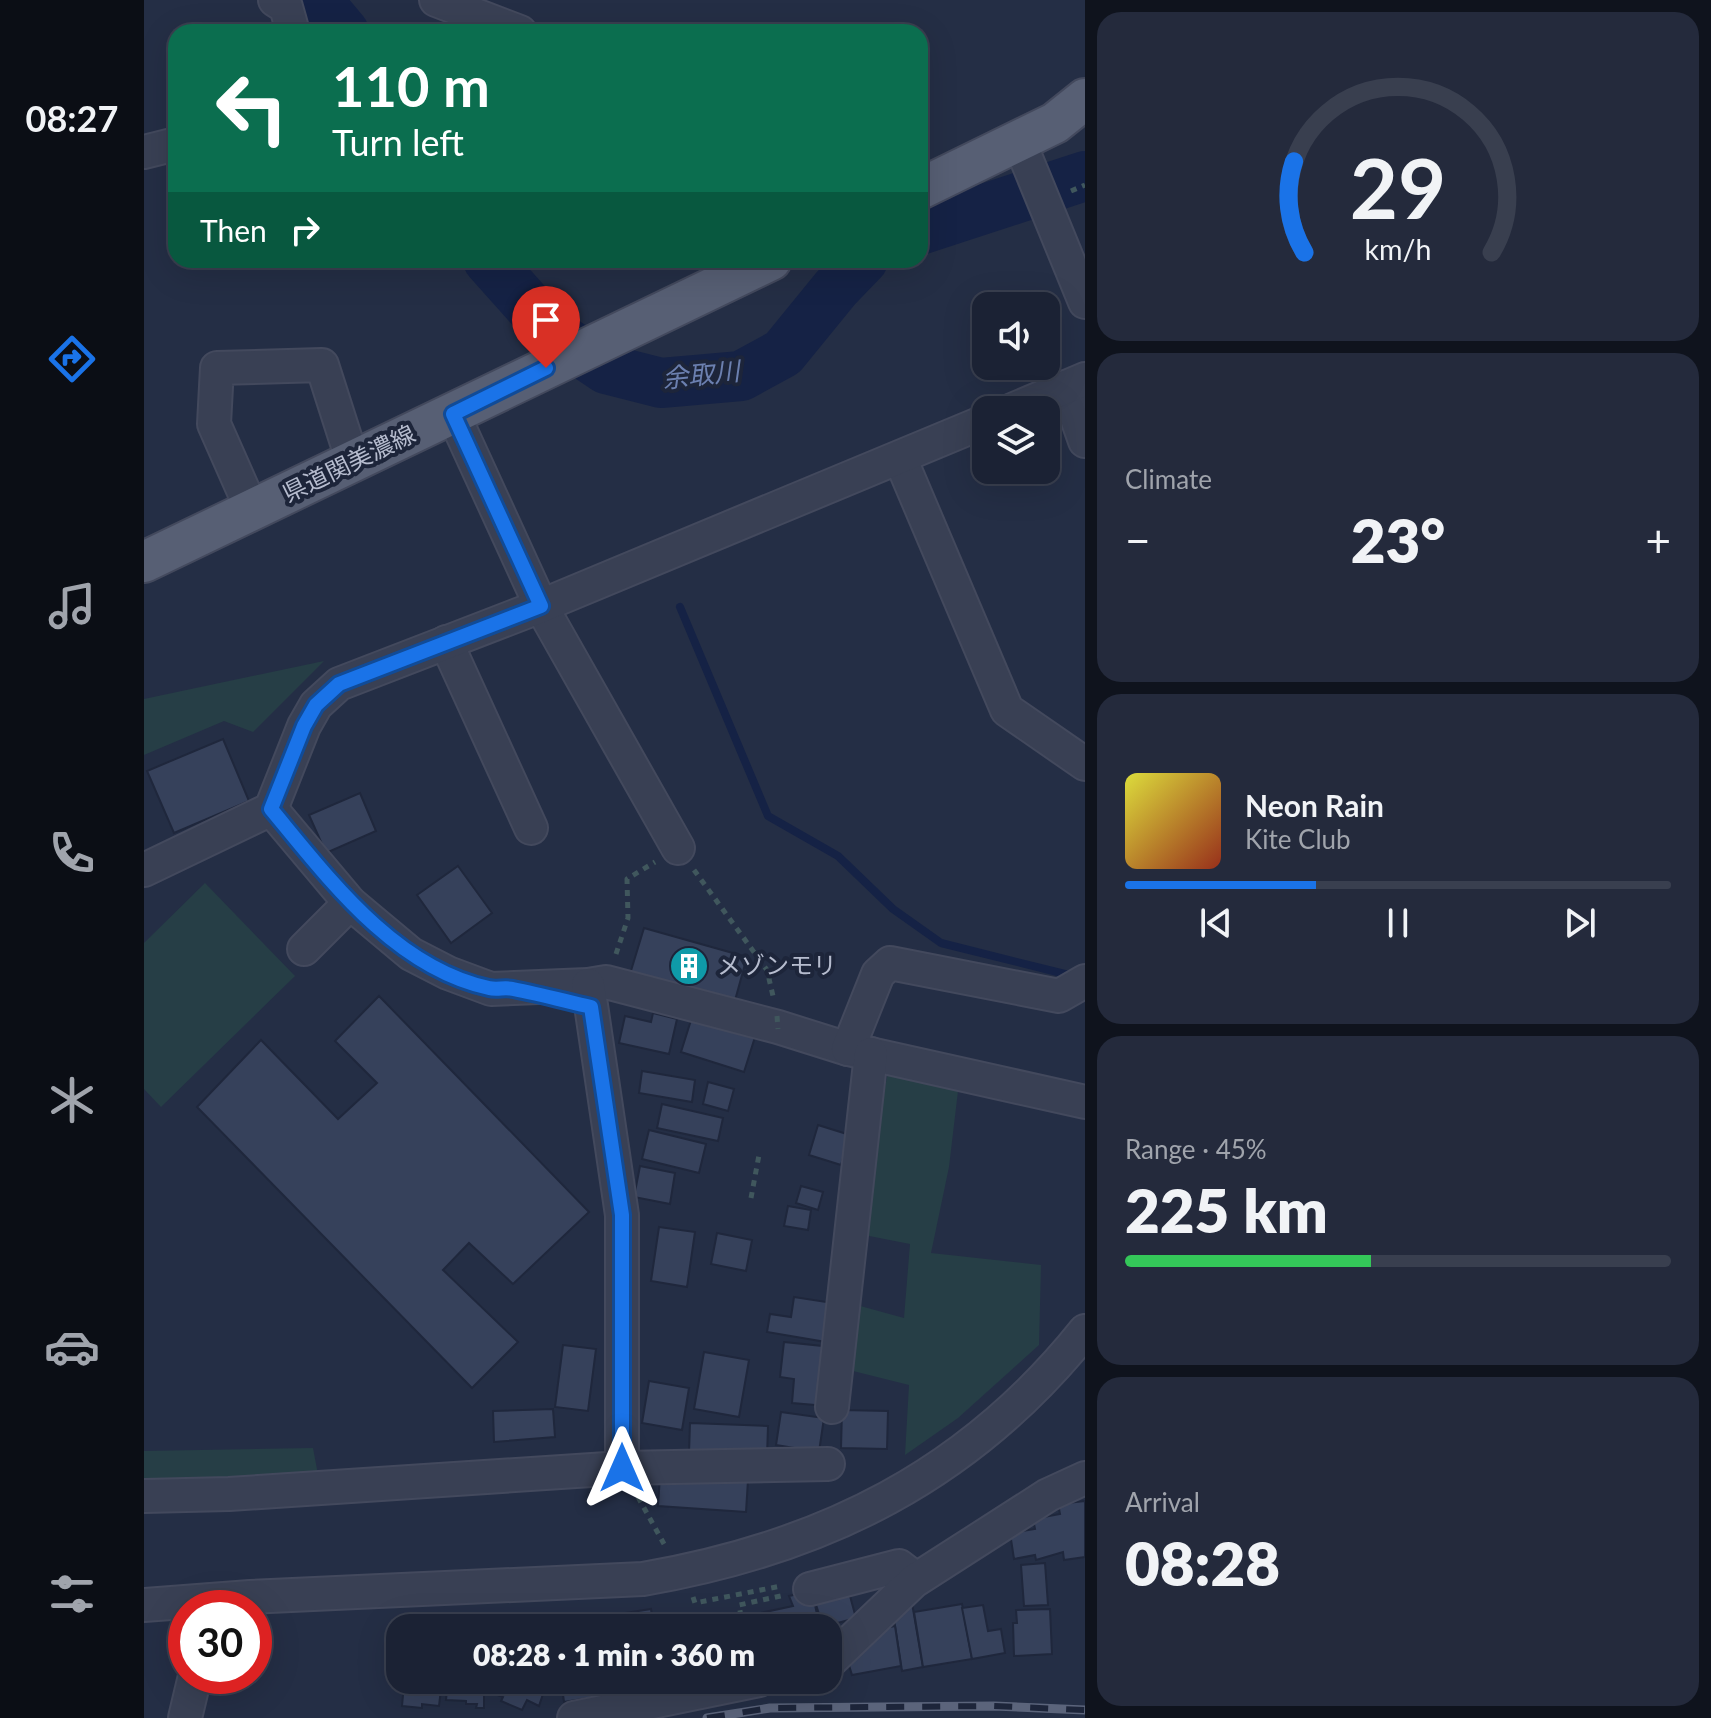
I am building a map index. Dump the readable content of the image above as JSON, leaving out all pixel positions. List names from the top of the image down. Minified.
{"streets":{"main road":["県道関美濃線"]},"water":["余取川"],"places":{"building":["メゾンモリ"]},"page":{"tabs":"08:27","turn":["110 m","Turn left"],"then":"Then","tile":["Climate",["Range · 45%","225 km"],["Arrival","08:28"]],"heat":["−","23°","+"],"song":["Neon Rain","Kite Club"],"limit":"30","trip":"08:28 · 1 min · 360 m","gauge":["29","km/h"]}}
